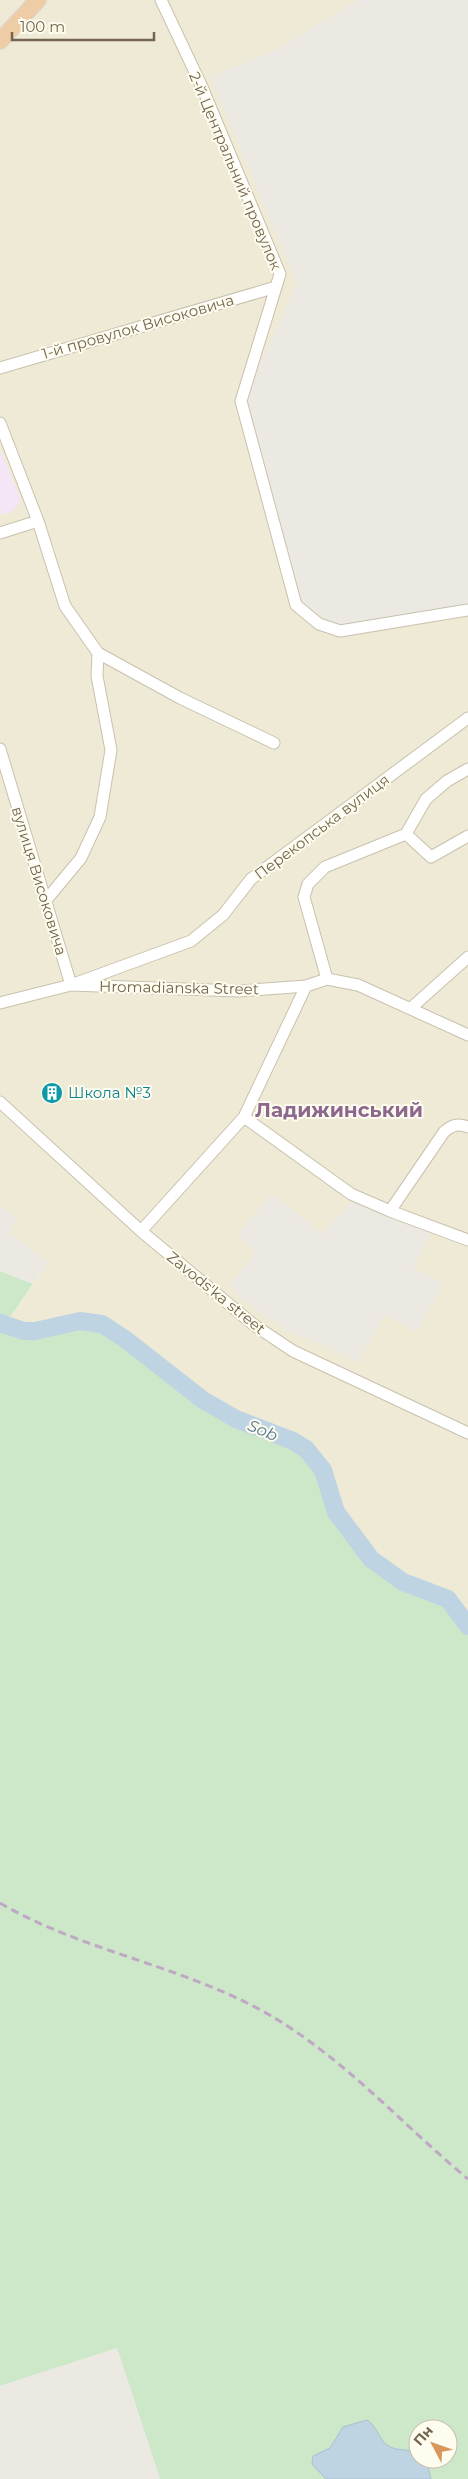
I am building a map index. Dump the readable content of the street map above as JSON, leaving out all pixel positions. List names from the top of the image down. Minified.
{"streets":{"street":["2-й Центральний провулок","1-й провулок Високовича","Перекопська вулиця","вулиця Високовича","Hromadianska Street","Zavods'ka street"]},"crossings":[["2-й Центральний провулок","1-й провулок Високовича"],["Перекопська вулиця","вулиця Високовича"],["Перекопська вулиця","Hromadianska Street"],["вулиця Високовича","Hromadianska Street"]],"districts":["Ладижинський"],"water":["Sob"],"places":{"building":["Школа №3"]},"scale_bar":"100 m","north":"top left"}
